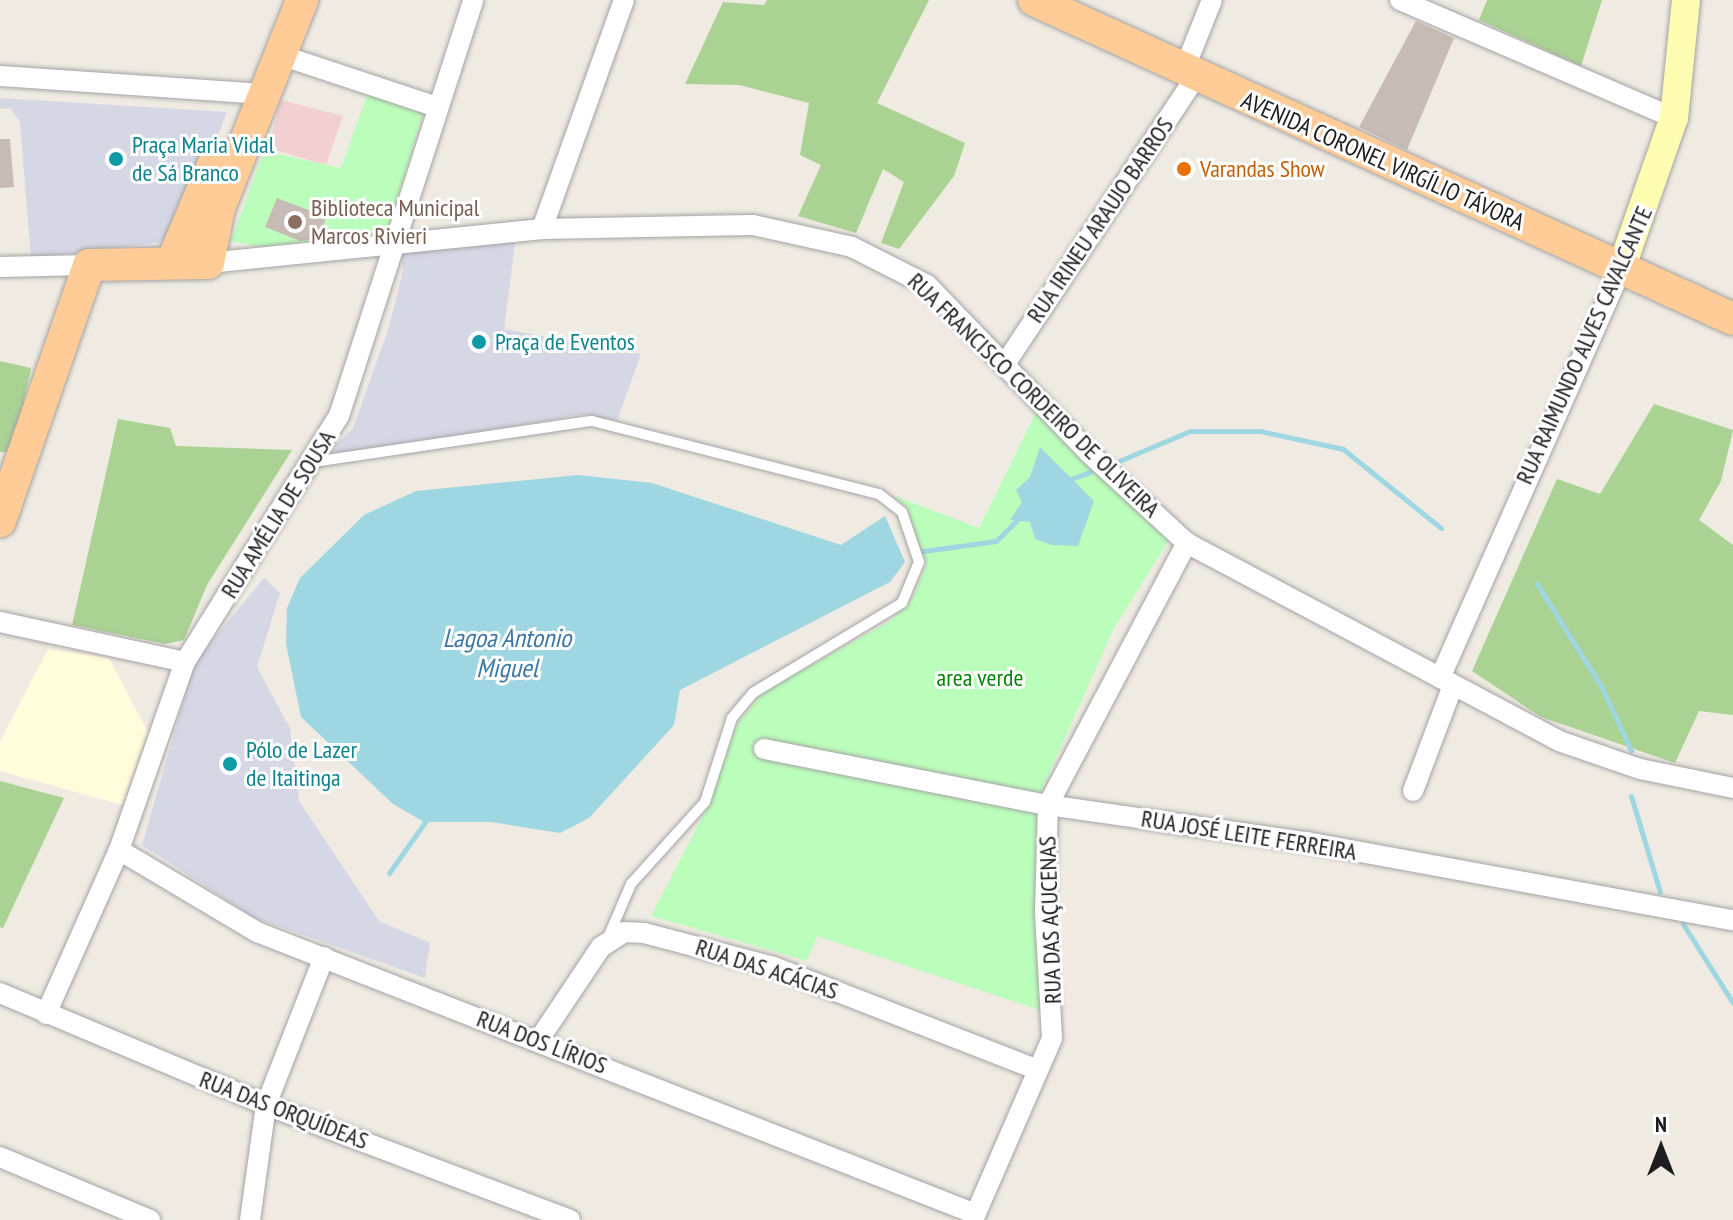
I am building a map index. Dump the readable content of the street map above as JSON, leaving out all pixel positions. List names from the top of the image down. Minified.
{"streets":{"main road":["AVENIDA CORONEL VIRGÍLIO TÁVORA","RUA FRANCISCO CORDEIRO DE OLIVEIRA"],"street":["RUA IRINEU ARAUJO BARROS","RUA RAIMUNDO ALVES CAVALCANTE","RUA AMÉLIA DE SOUSA","RUA JOSÉ LEITE FERREIRA","RUA DAS AÇUCENAS","RUA DAS ACÁCIAS","RUA DOS LÍRIOS","RUA DAS ORQUÍDEAS"]},"crossings":[["AVENIDA CORONEL VIRGÍLIO TÁVORA","RUA IRINEU ARAUJO BARROS"],["AVENIDA CORONEL VIRGÍLIO TÁVORA","RUA RAIMUNDO ALVES CAVALCANTE"],["RUA IRINEU ARAUJO BARROS","RUA FRANCISCO CORDEIRO DE OLIVEIRA"],["RUA RAIMUNDO ALVES CAVALCANTE","RUA FRANCISCO CORDEIRO DE OLIVEIRA"],["RUA FRANCISCO CORDEIRO DE OLIVEIRA","RUA AMÉLIA DE SOUSA"],["RUA FRANCISCO CORDEIRO DE OLIVEIRA","RUA DAS AÇUCENAS"],["RUA AMÉLIA DE SOUSA","RUA DOS LÍRIOS"],["RUA AMÉLIA DE SOUSA","RUA DAS ORQUÍDEAS"],["RUA JOSÉ LEITE FERREIRA","RUA DAS AÇUCENAS"],["RUA DAS AÇUCENAS","RUA DAS ACÁCIAS"],["RUA DAS AÇUCENAS","RUA DOS LÍRIOS"]],"water":["Lagoa Antonio Miguel"],"parks":["area verde"],"places":["Praça Maria Vidal de Sá Branco","Varandas Show","Biblioteca Municipal Marcos Rivieri","Praça de Eventos","Pólo de Lazer de Itaitinga"],"north":"top"}
